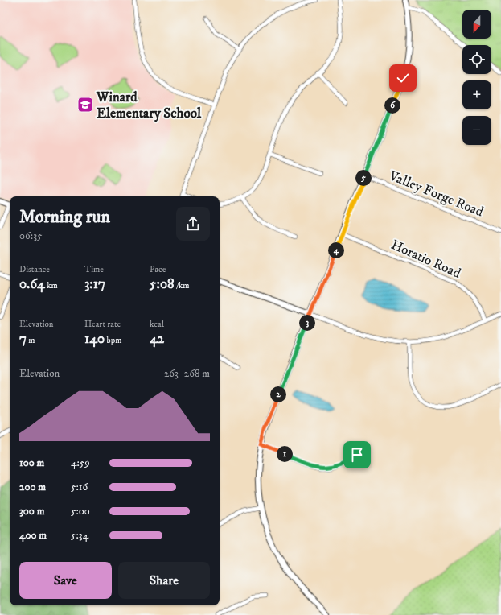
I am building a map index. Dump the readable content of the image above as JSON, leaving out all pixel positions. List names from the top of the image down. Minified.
{"streets":{"street":["Valley Forge Road","Horatio Road"]},"places":{"school or university":["Winard Elementary School"]},"north":"bottom","page":{"map_buttons":["+","−"],"pins":["6","5","4","3","2","1"],"heading":["Morning run","06:35"],"stats":[["Distance","0.64 km"],["Time","3:17"],["Pace","5:08 /km"],["Elevation","7 m"],["Heart rate","140 bpm"],["kcal","42"]],"chart":["Elevation","263–268 m"],"list":[{"name":"100 m","note":"4:59"},{"name":"200 m","note":"5:16"},{"name":"300 m","note":"5:00"},{"name":"400 m","note":"5:34"}],"buttons":["Save","Share"]}}
